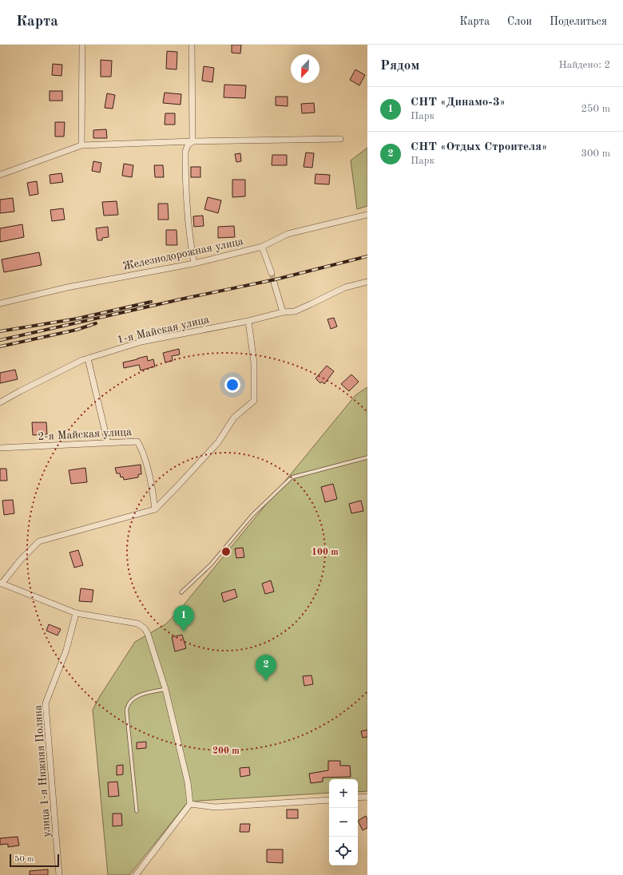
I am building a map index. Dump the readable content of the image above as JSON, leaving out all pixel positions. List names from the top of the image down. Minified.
{"streets":{"street":["Железнодорожная улица","1-я Майская улица","2-я Майская улица","улица 1-я Нижняя Поляна"]},"scale_bar":"50 m","north":"bottom left","page":{"header":"Карта","nav":["Карта","Слои","Поделиться"],"heading":["Рядом","Найдено: 2"],"list":[{"mark":"1","name":"СНТ «Динамо-3»","note":"Парк","value":"250 m"},{"mark":"2","name":"СНТ «Отдых Строителя»","note":"Парк","value":"300 m"}],"pins":["1","2"],"map_buttons":["+","−"],"scale":"50 m"},"rings":["100 m","200 m"]}
